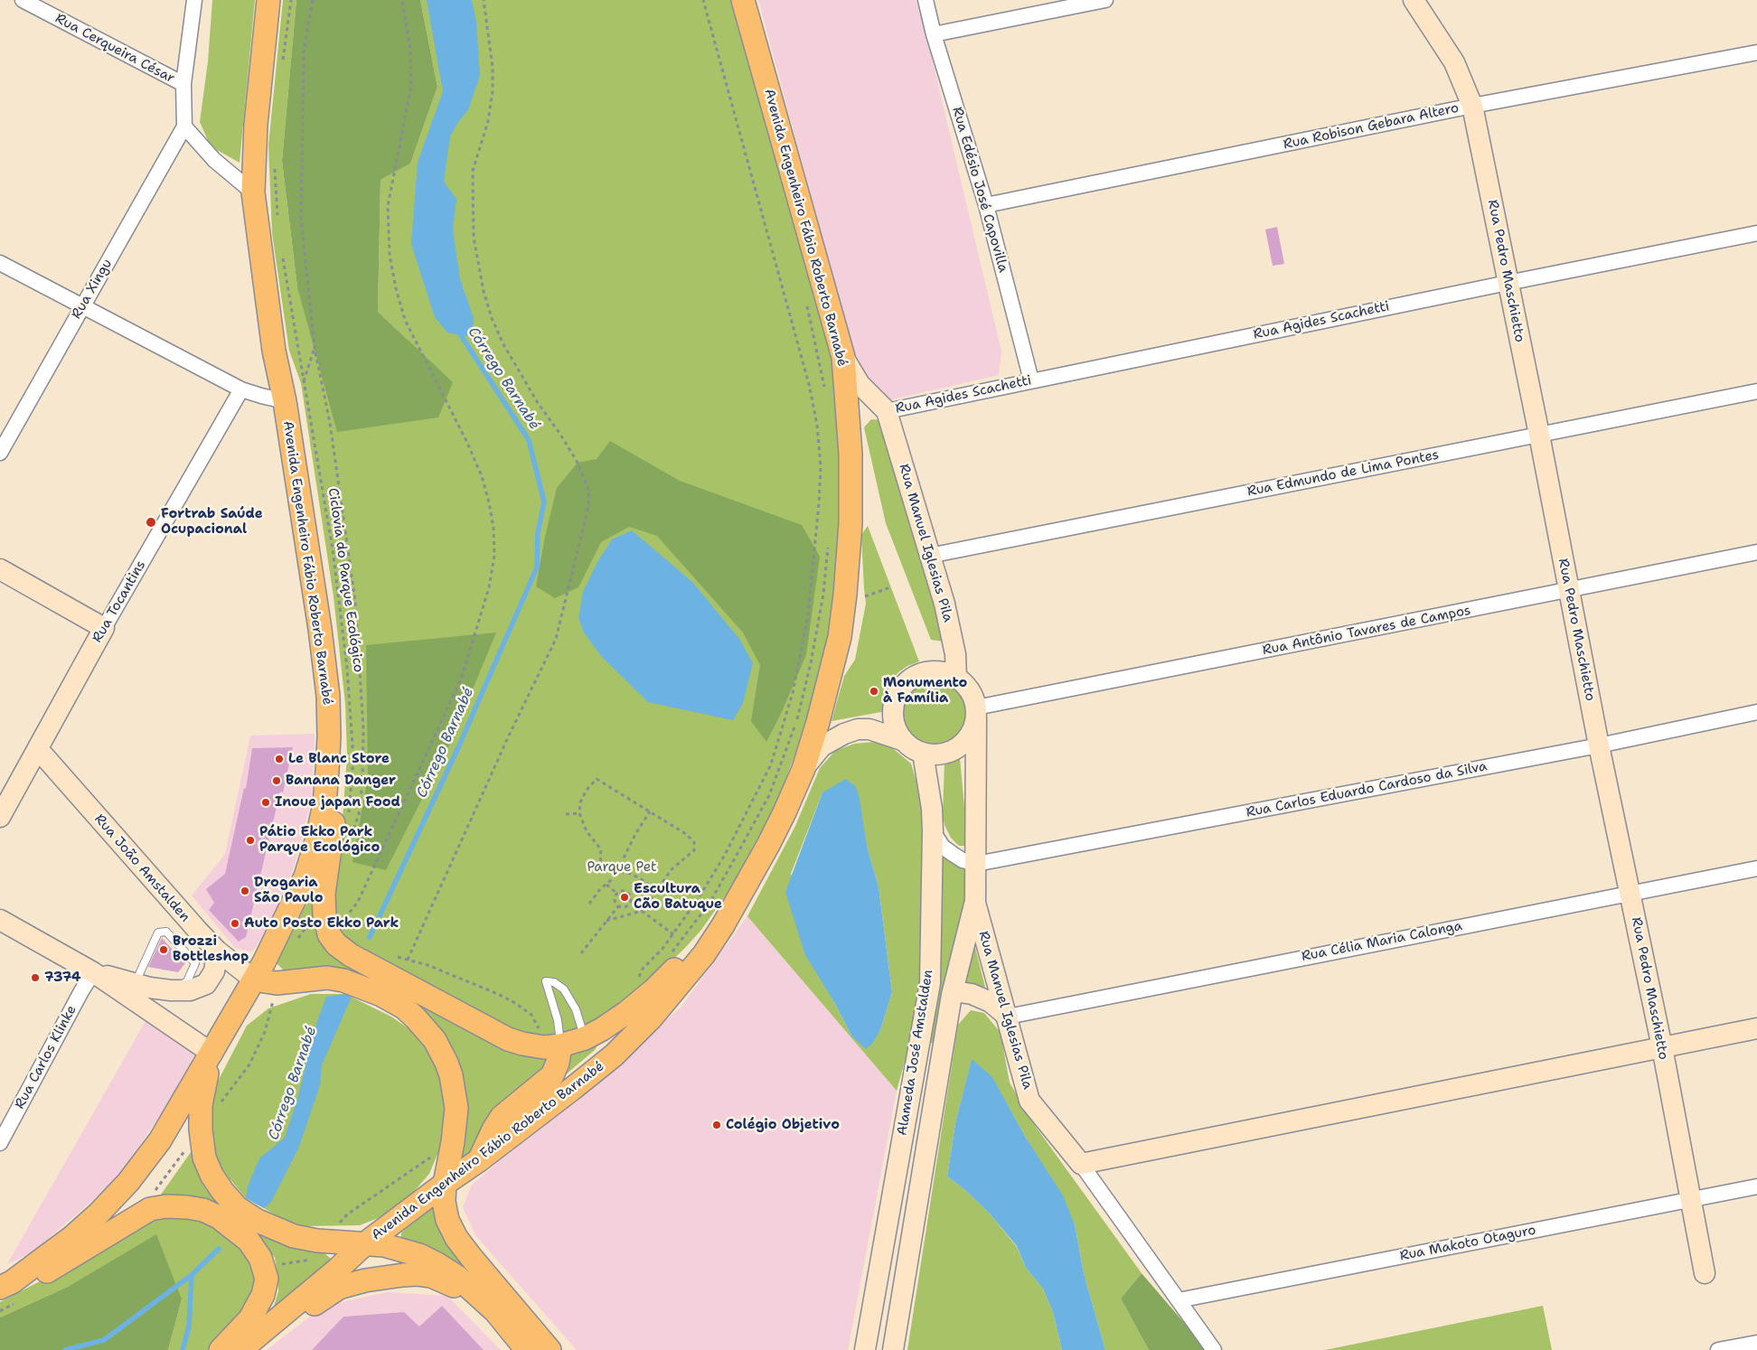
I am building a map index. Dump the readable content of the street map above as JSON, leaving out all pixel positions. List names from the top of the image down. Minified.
{"streets":{"main road":["Avenida Engenheiro Fábio Roberto Barnabé"],"street":["Rua Cerqueira César","Rua Robison Gebara Altero","Rua Edésio José Capovilla","Rua Pedro Maschietto","Rua Xingu","Rua Agides Scachetti","Rua Edmundo de Lima Pontes","Rua Manuel Iglesias Pila","Rua Tocantins","Rua Antônio Tavares de Campos","Rua Carlos Eduardo Cardoso da Silva","Rua João Amstalden","Rua Célia Maria Calonga","Alameda José Amstalden","Rua Carlos Klinke","Rua Makoto Otaguro"],"path":["Ciclovia do Parque Ecológico"]},"crossings":[["Rua Robison Gebara Altero","Rua Edésio José Capovilla"],["Rua Robison Gebara Altero","Rua Pedro Maschietto"],["Rua Edésio José Capovilla","Rua Agides Scachetti"],["Avenida Engenheiro Fábio Roberto Barnabé","Rua João Amstalden"],["Rua Pedro Maschietto","Rua Agides Scachetti"],["Rua Pedro Maschietto","Rua Edmundo de Lima Pontes"],["Rua Pedro Maschietto","Rua Antônio Tavares de Campos"],["Rua Pedro Maschietto","Rua Carlos Eduardo Cardoso da Silva"],["Rua Pedro Maschietto","Rua Célia Maria Calonga"],["Rua Pedro Maschietto","Rua Makoto Otaguro"],["Rua Agides Scachetti","Rua Manuel Iglesias Pila"],["Rua Edmundo de Lima Pontes","Rua Manuel Iglesias Pila"],["Rua Manuel Iglesias Pila","Rua Antônio Tavares de Campos"],["Rua Manuel Iglesias Pila","Rua Carlos Eduardo Cardoso da Silva"],["Rua Manuel Iglesias Pila","Rua Célia Maria Calonga"],["Rua Manuel Iglesias Pila","Alameda José Amstalden"],["Rua Manuel Iglesias Pila","Rua Makoto Otaguro"],["Rua Tocantins","Rua João Amstalden"],["Rua Antônio Tavares de Campos","Alameda José Amstalden"]],"water":["Córrego Barnabé"],"parks":["Parque Pet"],"places":["Fortrab Saúde Ocupacional","Monumento à Família","Le Blanc Store","Banana Danger","Inoue japan Food","Pátio Ekko Park Parque Ecológico","Drogaria São Paulo","Escultura Cão Batuque","Auto Posto Ekko Park","Brozzi Bottleshop","7374","Colégio Objetivo"]}
